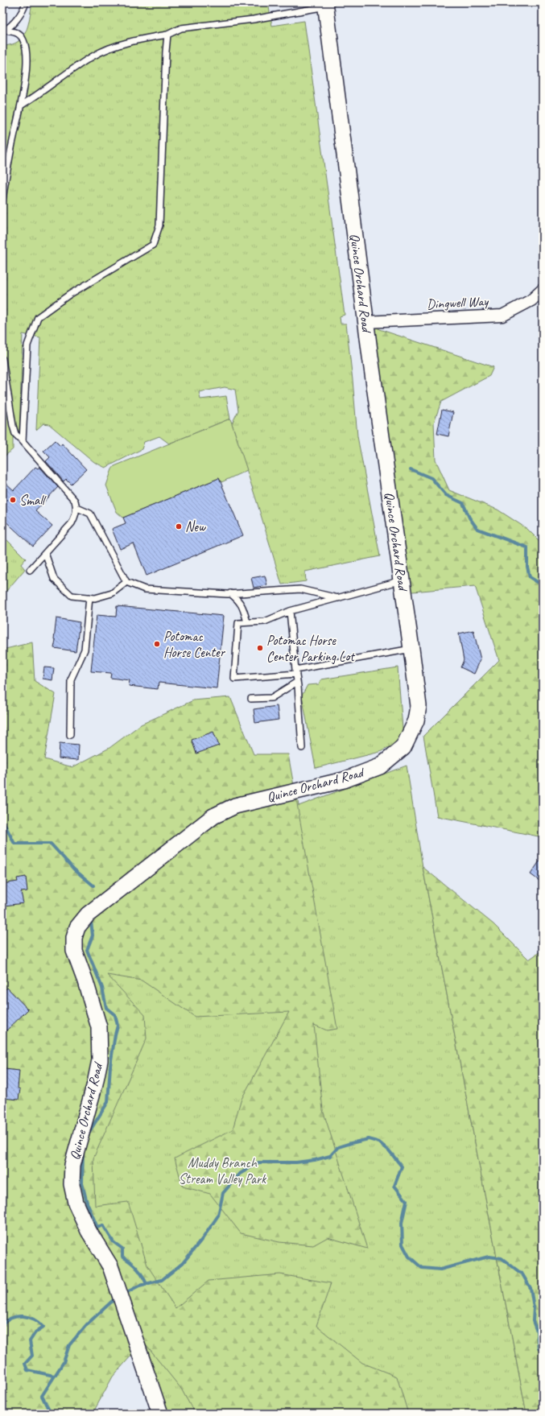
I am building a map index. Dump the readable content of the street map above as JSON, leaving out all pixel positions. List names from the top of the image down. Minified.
{"streets":{"street":["Quince Orchard Road","Dingwell Way"]},"crossings":[["Quince Orchard Road","Dingwell Way"]],"parks":["Muddy Branch Stream Valley Park"],"places":["Small","New","Potomac Horse Center","Potomac Horse Center Parking Lot"]}
